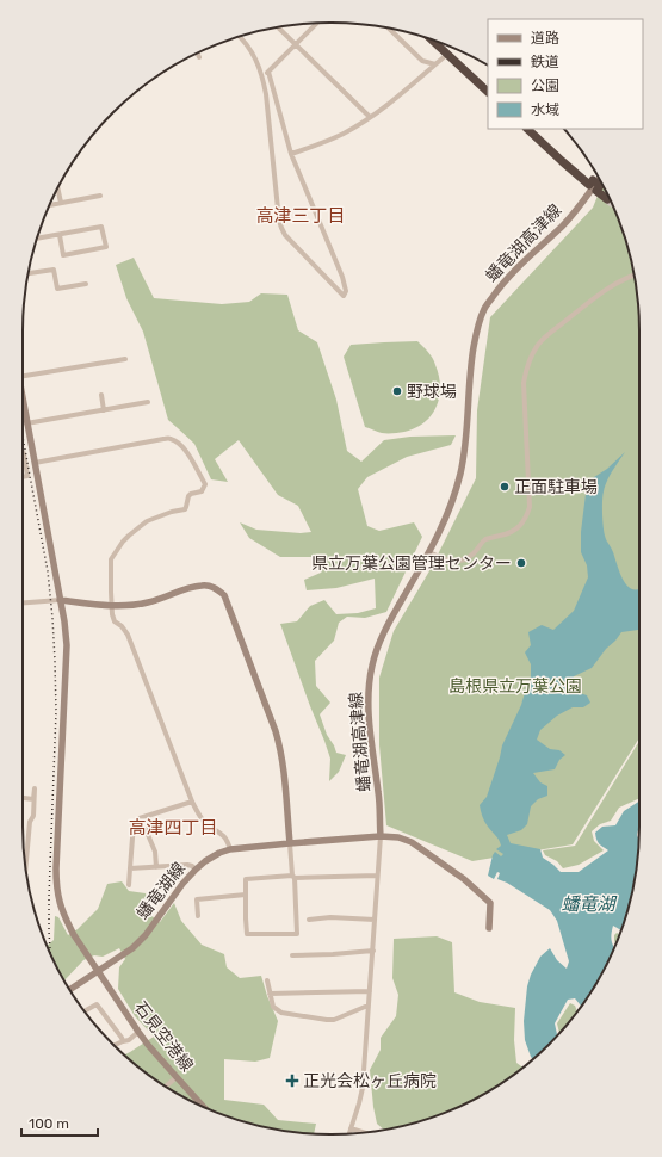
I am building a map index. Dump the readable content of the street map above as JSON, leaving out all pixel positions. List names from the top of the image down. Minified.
{"streets":{"main road":["蟠竜湖高津線","蟠竜湖線","石見空港線"]},"crossings":[["蟠竜湖高津線","蟠竜湖線"],["蟠竜湖線","石見空港線"]],"districts":["高津三丁目","高津四丁目"],"water":["蟠竜湖"],"parks":["島根県立万葉公園"],"places":{"other":["野球場","正面駐車場","県立万葉公園管理センター"],"health":["正光会松ヶ丘病院"]},"legend":["道路","鉄道","公園","水域"],"scale_bar":"100 m"}
